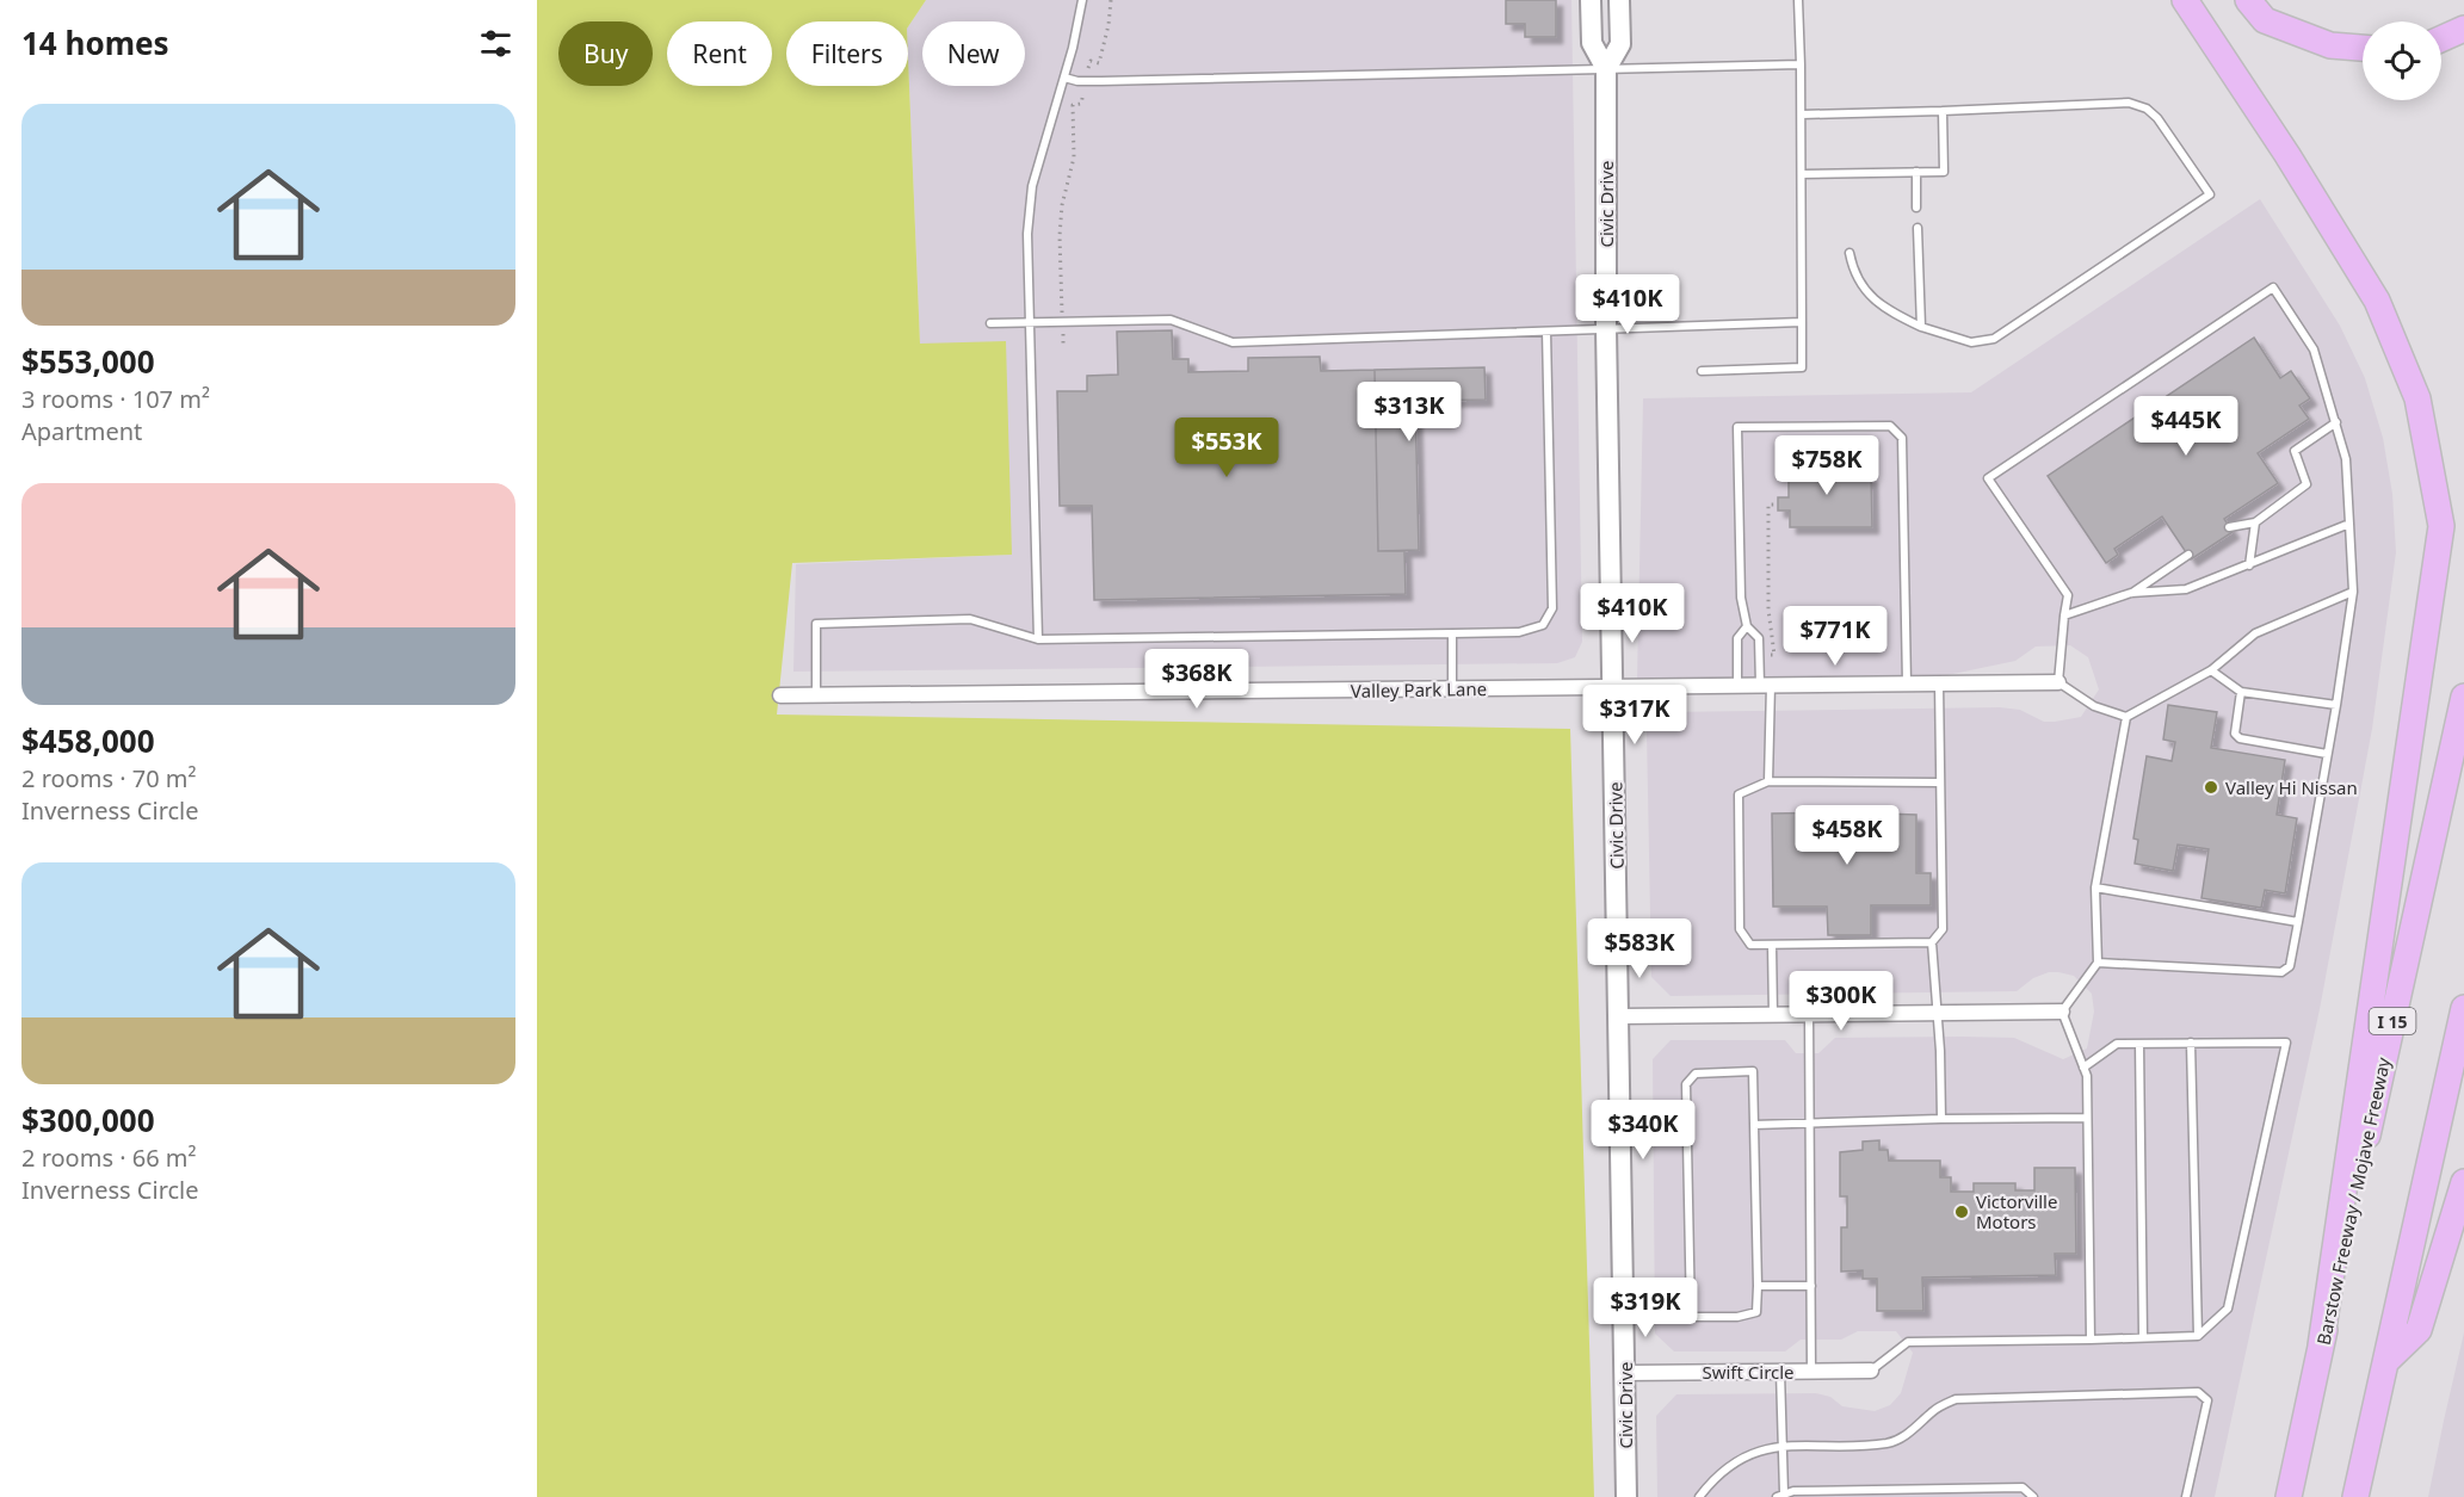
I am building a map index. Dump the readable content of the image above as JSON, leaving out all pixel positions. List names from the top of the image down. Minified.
{"streets":{"highway":["I 15","Barstow Freeway / Mojave Freeway"],"street":["Civic Drive","Valley Park Lane","Swift Circle"]},"crossings":[["Civic Drive","Valley Park Lane"],["Civic Drive","Swift Circle"]],"places":["Valley Hi Nissan","Victorville Motors"],"page":{"heading":"14 homes","chip":["Buy","Rent","Filters","New"],"list":[{"name":"$553,000","note":"3 rooms · 107 m² · Apartment"},{"name":"$458,000","note":"2 rooms · 70 m² · Inverness Circle"},{"name":"$300,000","note":"2 rooms · 66 m² · Inverness Circle"}],"price":["$410K","$313K","$445K","$553K","$758K","$410K","$771K","$368K","$317K","$458K","$583K","$300K","$340K","$319K"]}}
